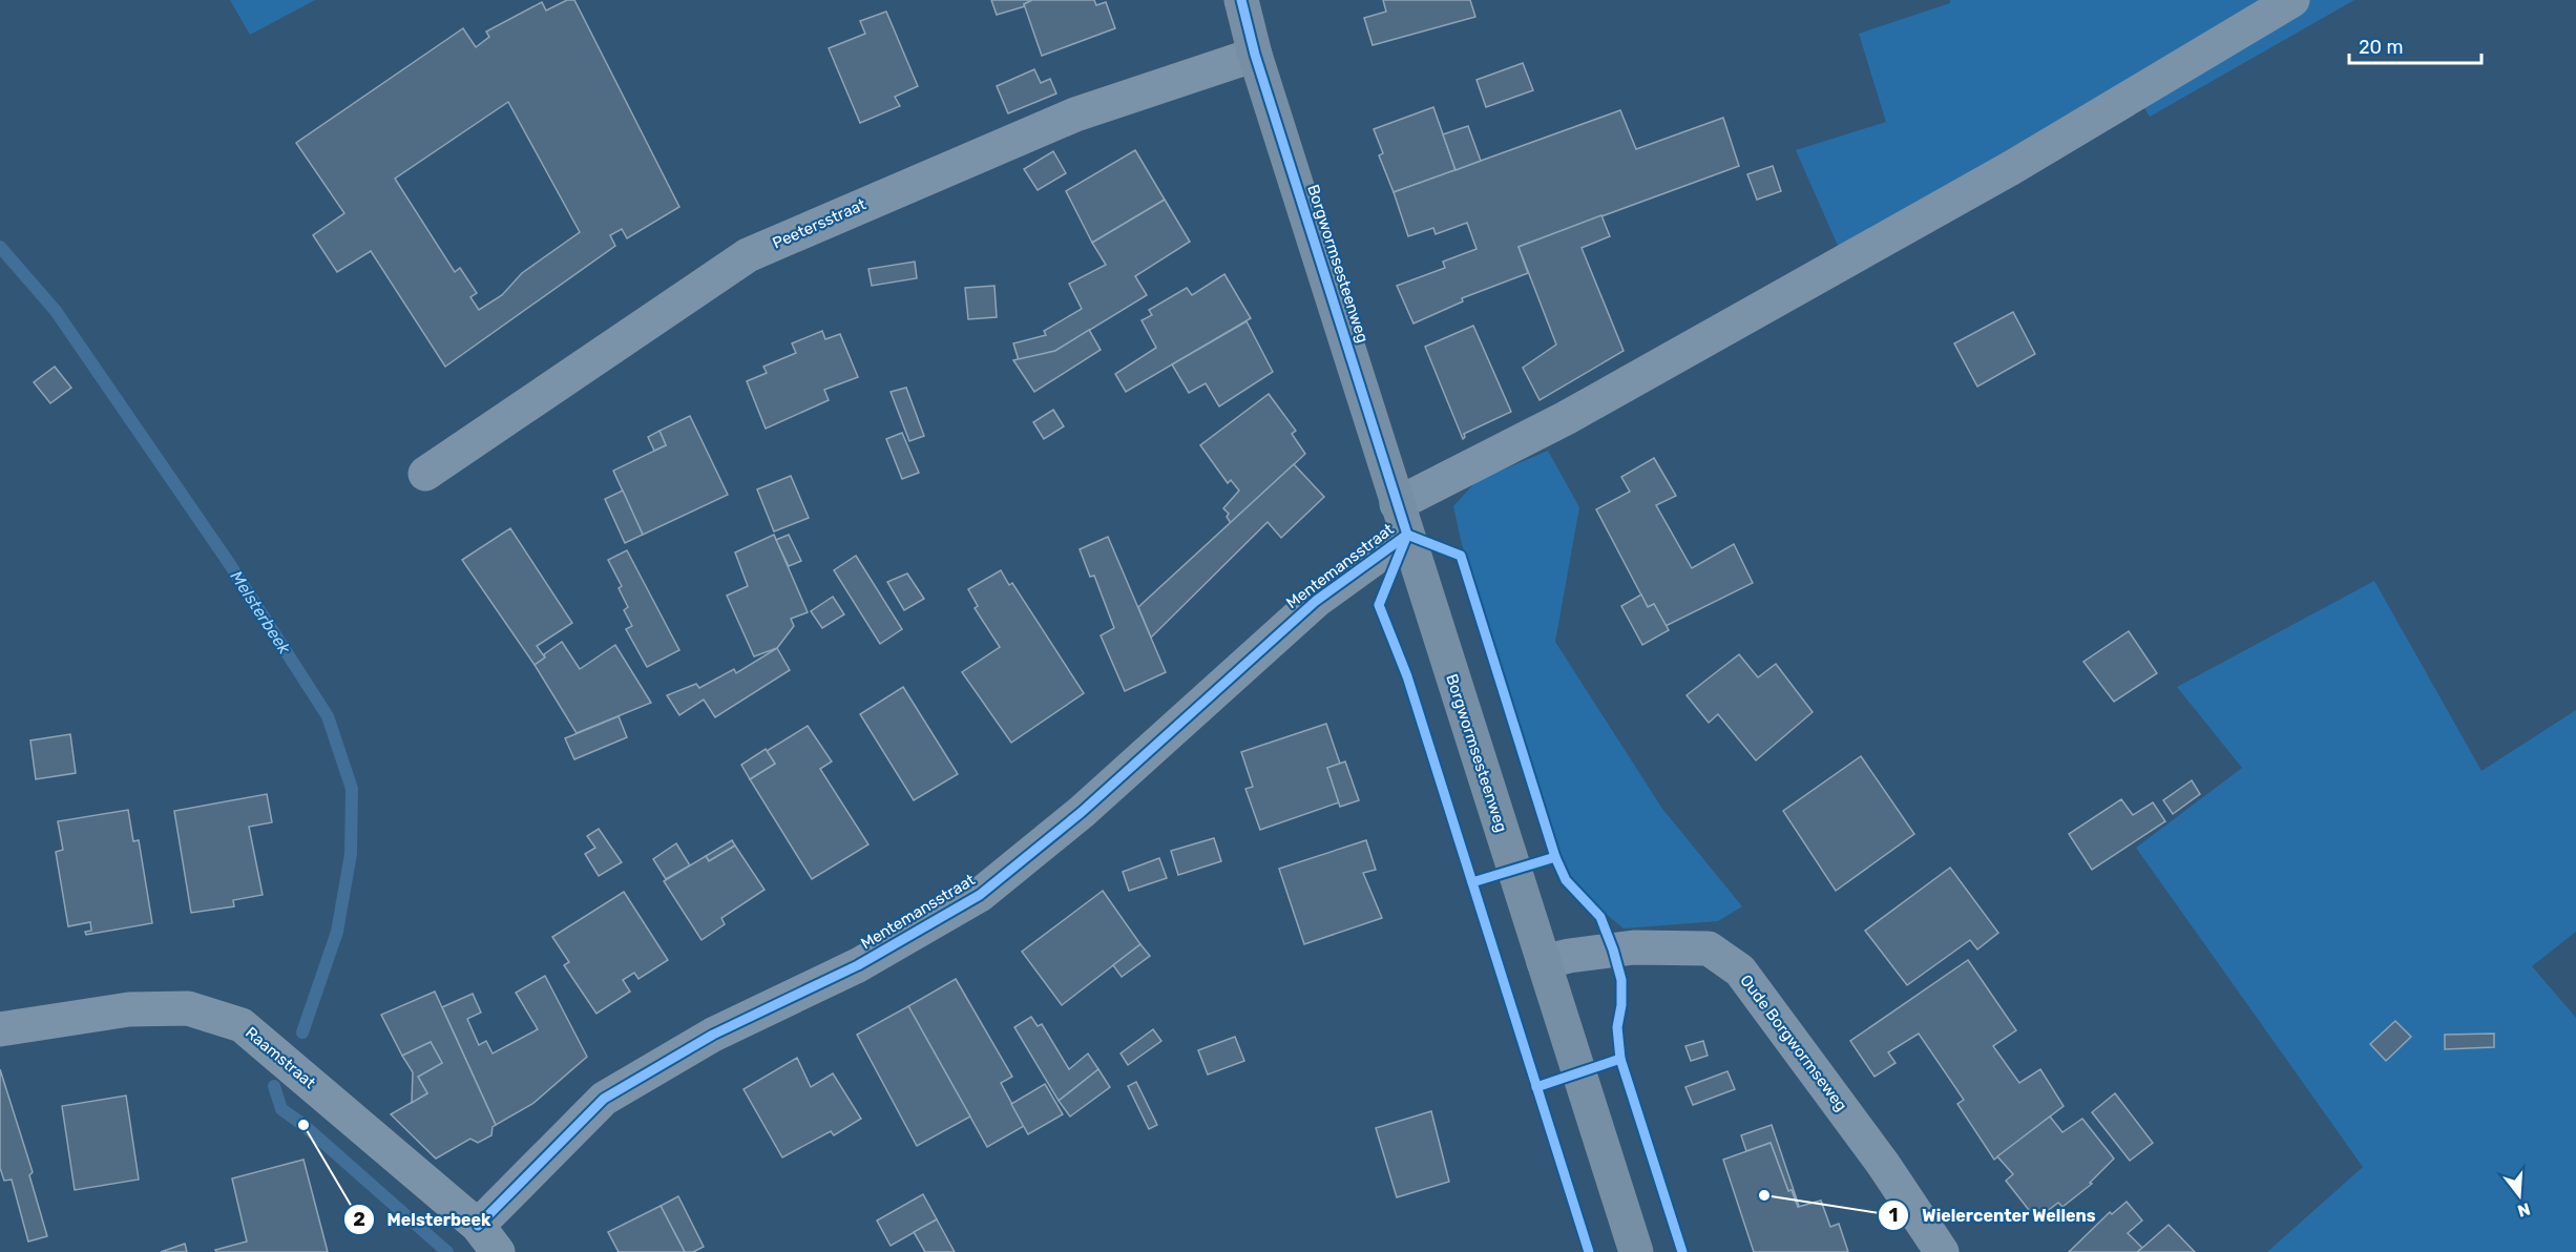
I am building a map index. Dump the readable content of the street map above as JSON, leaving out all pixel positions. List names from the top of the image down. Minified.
{"streets":{"main road":["Borgwormsesteenweg"],"street":["Peetersstraat","Mentemansstraat","Oude Borgwormseweg","Raamstraat"]},"crossings":[["Peetersstraat","Borgwormsesteenweg"],["Borgwormsesteenweg","Mentemansstraat"],["Borgwormsesteenweg","Oude Borgwormseweg"],["Mentemansstraat","Raamstraat"]],"water":["Melsterbeek"],"places":["Melsterbeek","Wielercenter Wellens"],"scale_bar":"20 m","north":"bottom"}
